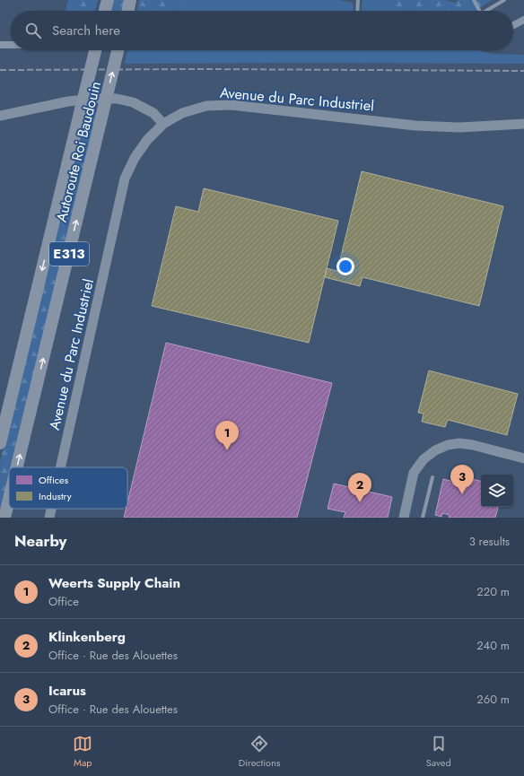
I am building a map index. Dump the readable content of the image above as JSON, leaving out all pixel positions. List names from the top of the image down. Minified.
{"streets":{"highway":["Autoroute Roi Baudouin","E313"],"street":["Avenue du Parc Industriel"]},"legend":["Offices","Industry"],"page":{"search":"Search here","pins":["1","3","2"],"heading":["Nearby","3 results"],"list":[{"mark":"1","name":"Weerts Supply Chain","note":"Office","value":"220 m"},{"mark":"2","name":"Klinkenberg","note":"Office · Rue des Alouettes","value":"240 m"},{"mark":"3","name":"Icarus","note":"Office · Rue des Alouettes","value":"260 m"}],"nav":["Map","Directions","Saved"]}}
